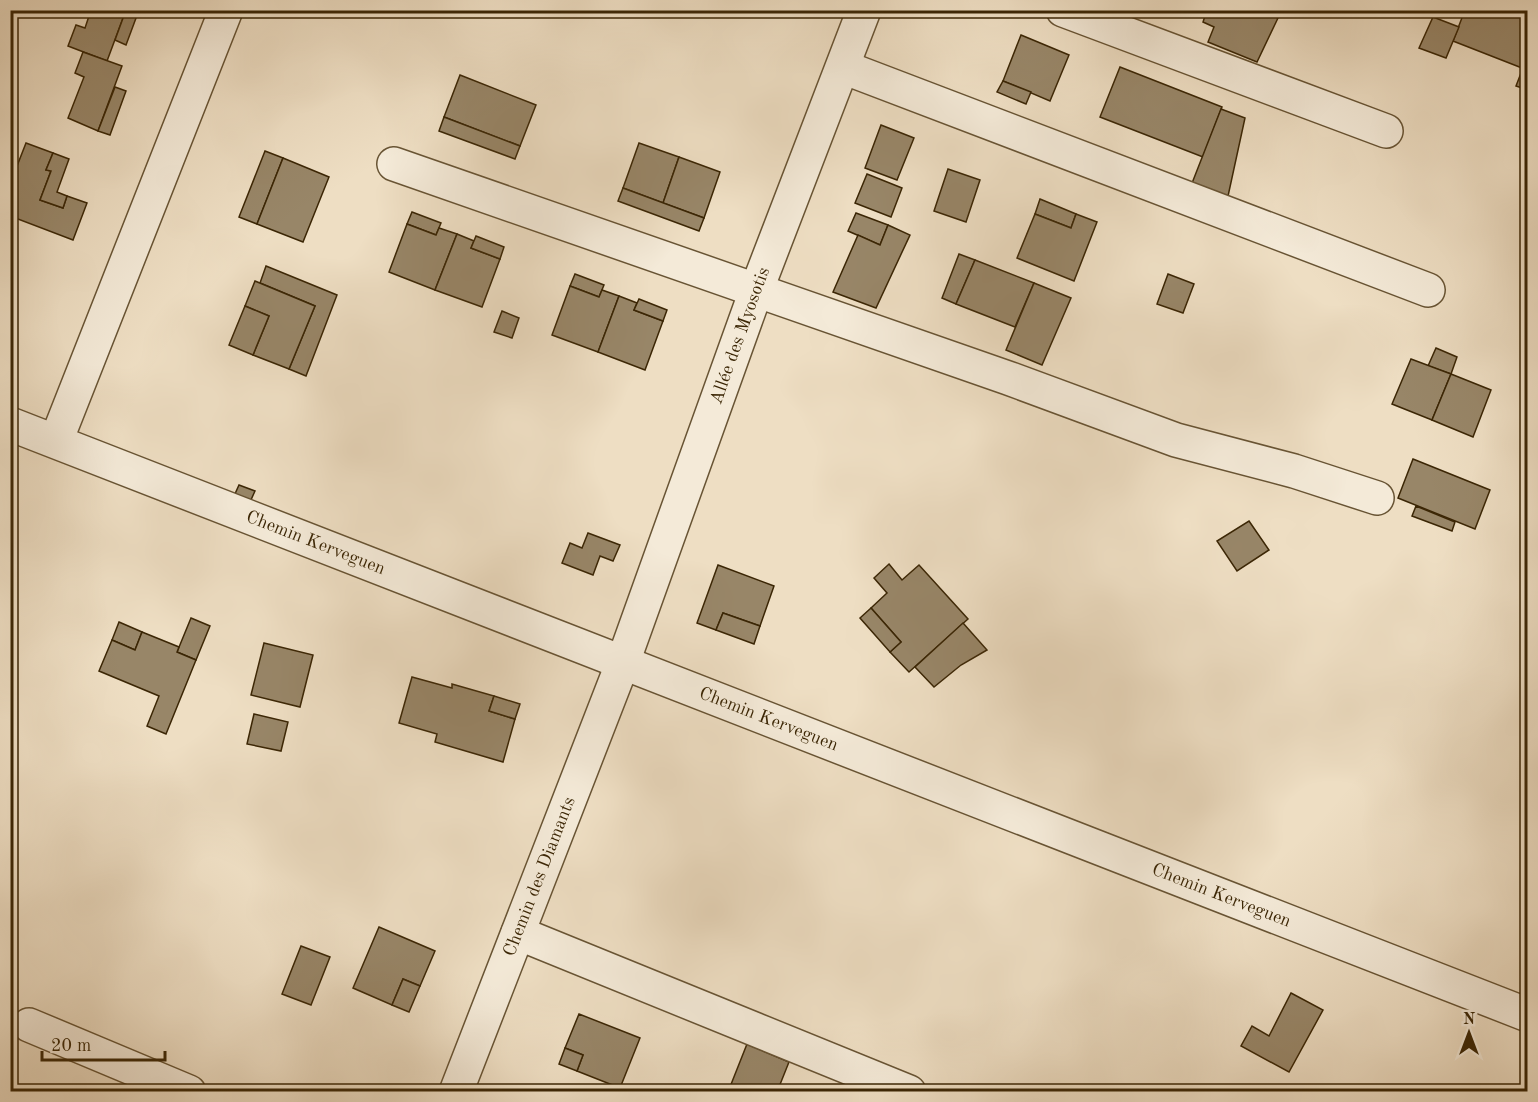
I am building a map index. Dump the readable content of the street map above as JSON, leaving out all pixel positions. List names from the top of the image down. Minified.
{"streets":{"street":["Allée des Myosotis","Chemin Kerveguen","Chemin des Diamants"]},"crossings":[["Allée des Myosotis","Chemin Kerveguen"],["Allée des Myosotis","Chemin des Diamants"],["Chemin Kerveguen","Chemin des Diamants"]],"scale_bar":"20 m","north":"top"}
